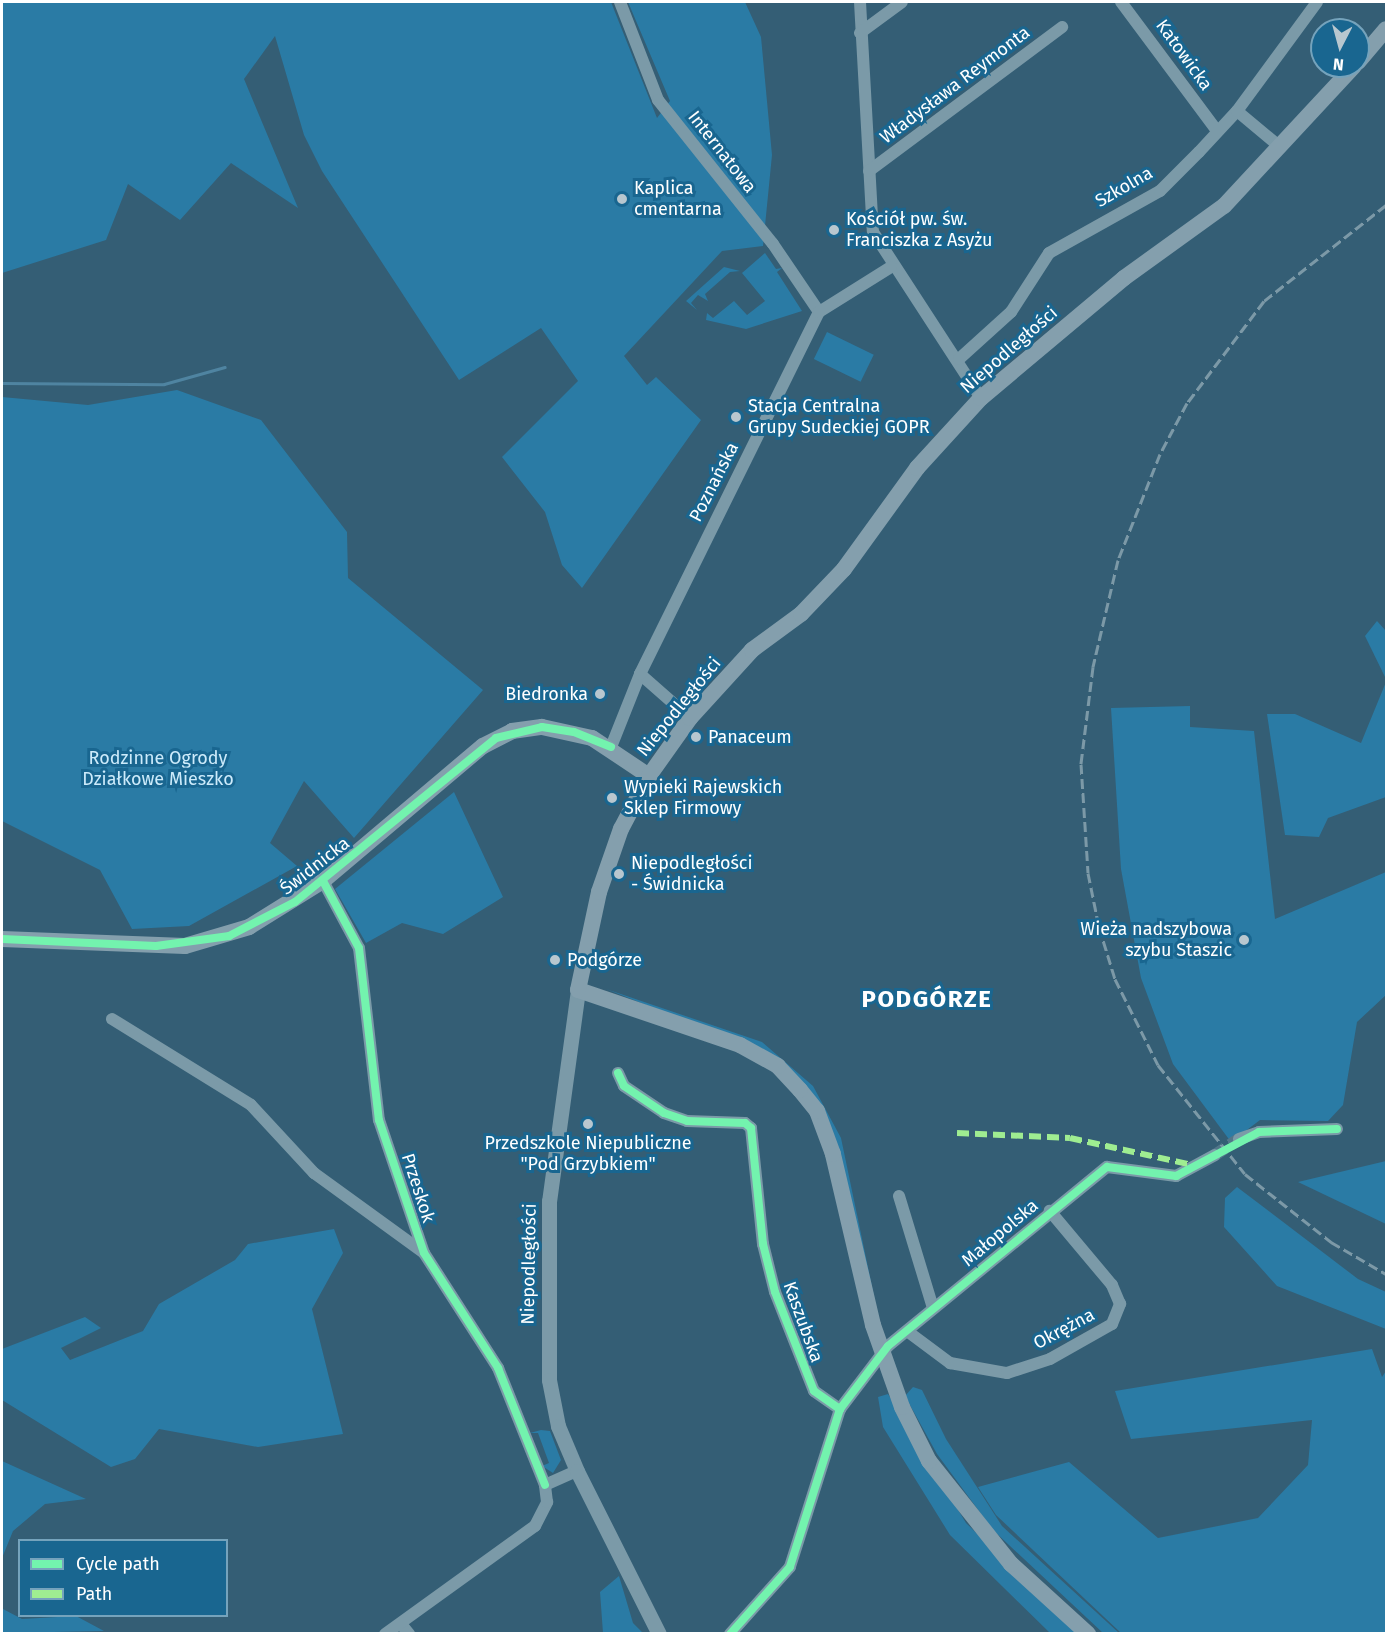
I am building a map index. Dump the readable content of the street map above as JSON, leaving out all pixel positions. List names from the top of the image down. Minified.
{"streets":{"main road":["Niepodległości","Świdnicka"],"street":["Katowicka","Władysława Reymonta","Internatowa","Szkolna","Poznańska","Przeskok","Małopolska","Kaszubska","Okrężna"]},"crossings":[["Katowicka","Szkolna"],["Internatowa","Poznańska"],["Niepodległości","Świdnicka"],["Poznańska","Świdnicka"],["Świdnicka","Przeskok"],["Małopolska","Kaszubska"],["Małopolska","Okrężna"]],"districts":["PODGÓRZE"],"parks":["Rodzinne Ogrody Działkowe Mieszko"],"places":["Kaplica cmentarna","Kościół pw. św. Franciszka z Asyżu","Stacja Centralna Grupy Sudeckiej GOPR","Biedronka","Panaceum","Wypieki Rajewskich Sklep Firmowy","Niepodległości - Świdnicka","Wieża nadszybowa szybu Staszic","Podgórze","Przedszkole Niepubliczne \"Pod Grzybkiem\""],"legend":["Cycle path","Path"],"north":"bottom"}
